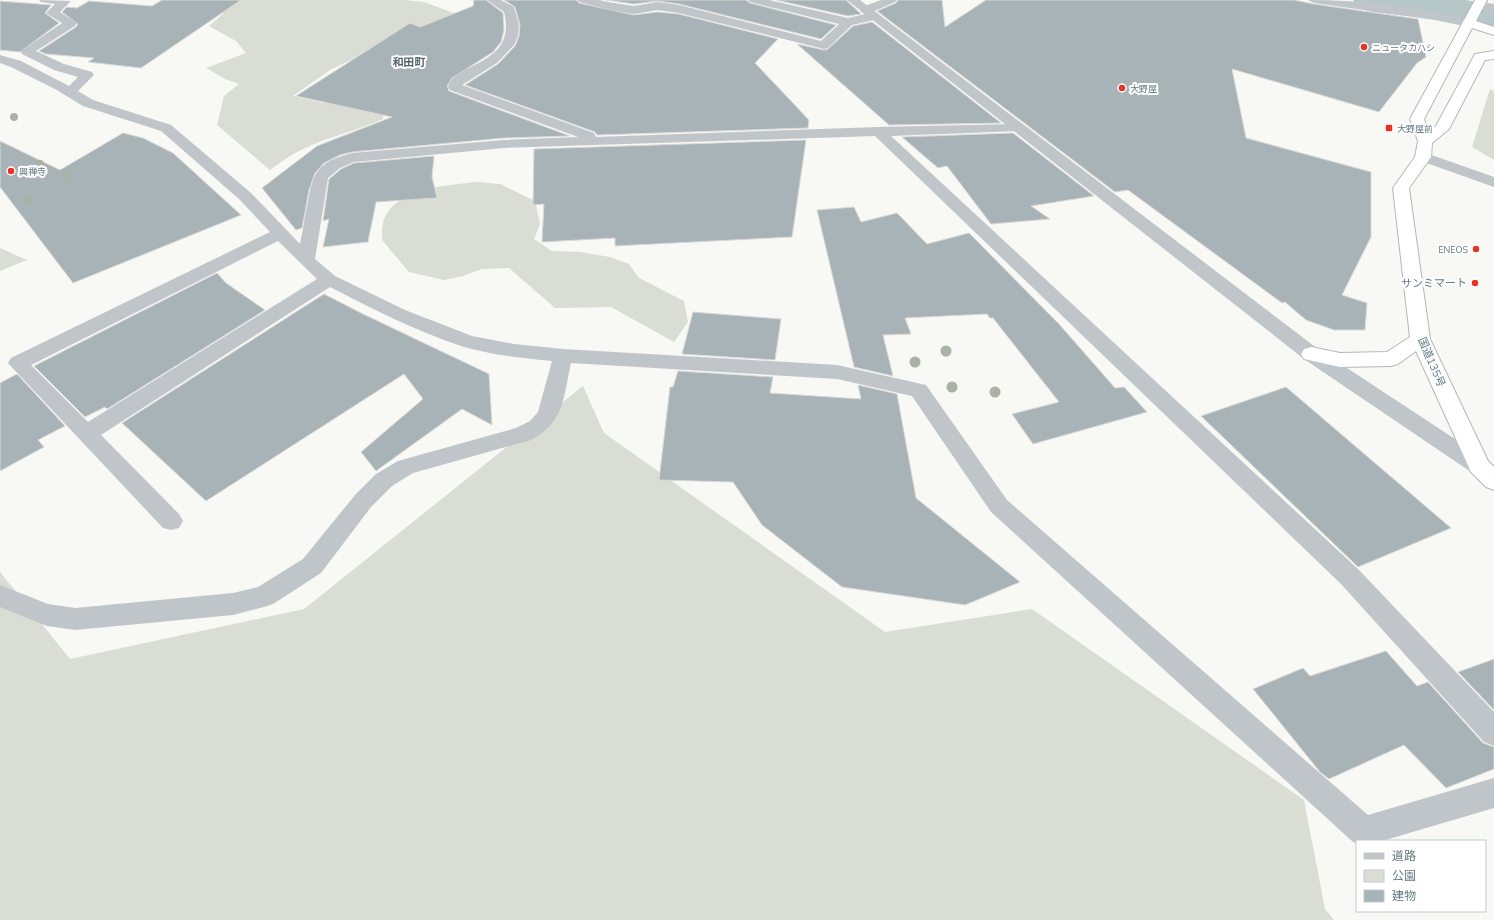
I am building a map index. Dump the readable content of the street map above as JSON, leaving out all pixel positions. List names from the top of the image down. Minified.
{"streets":{"highway":["国道135号"]},"districts":["和田町"],"places":{"other":["ニュータカハシ","大野屋","興禅寺","ENEOS","サンミマート"],"transit":["大野屋前"]},"legend":["道路","公園","建物"]}
